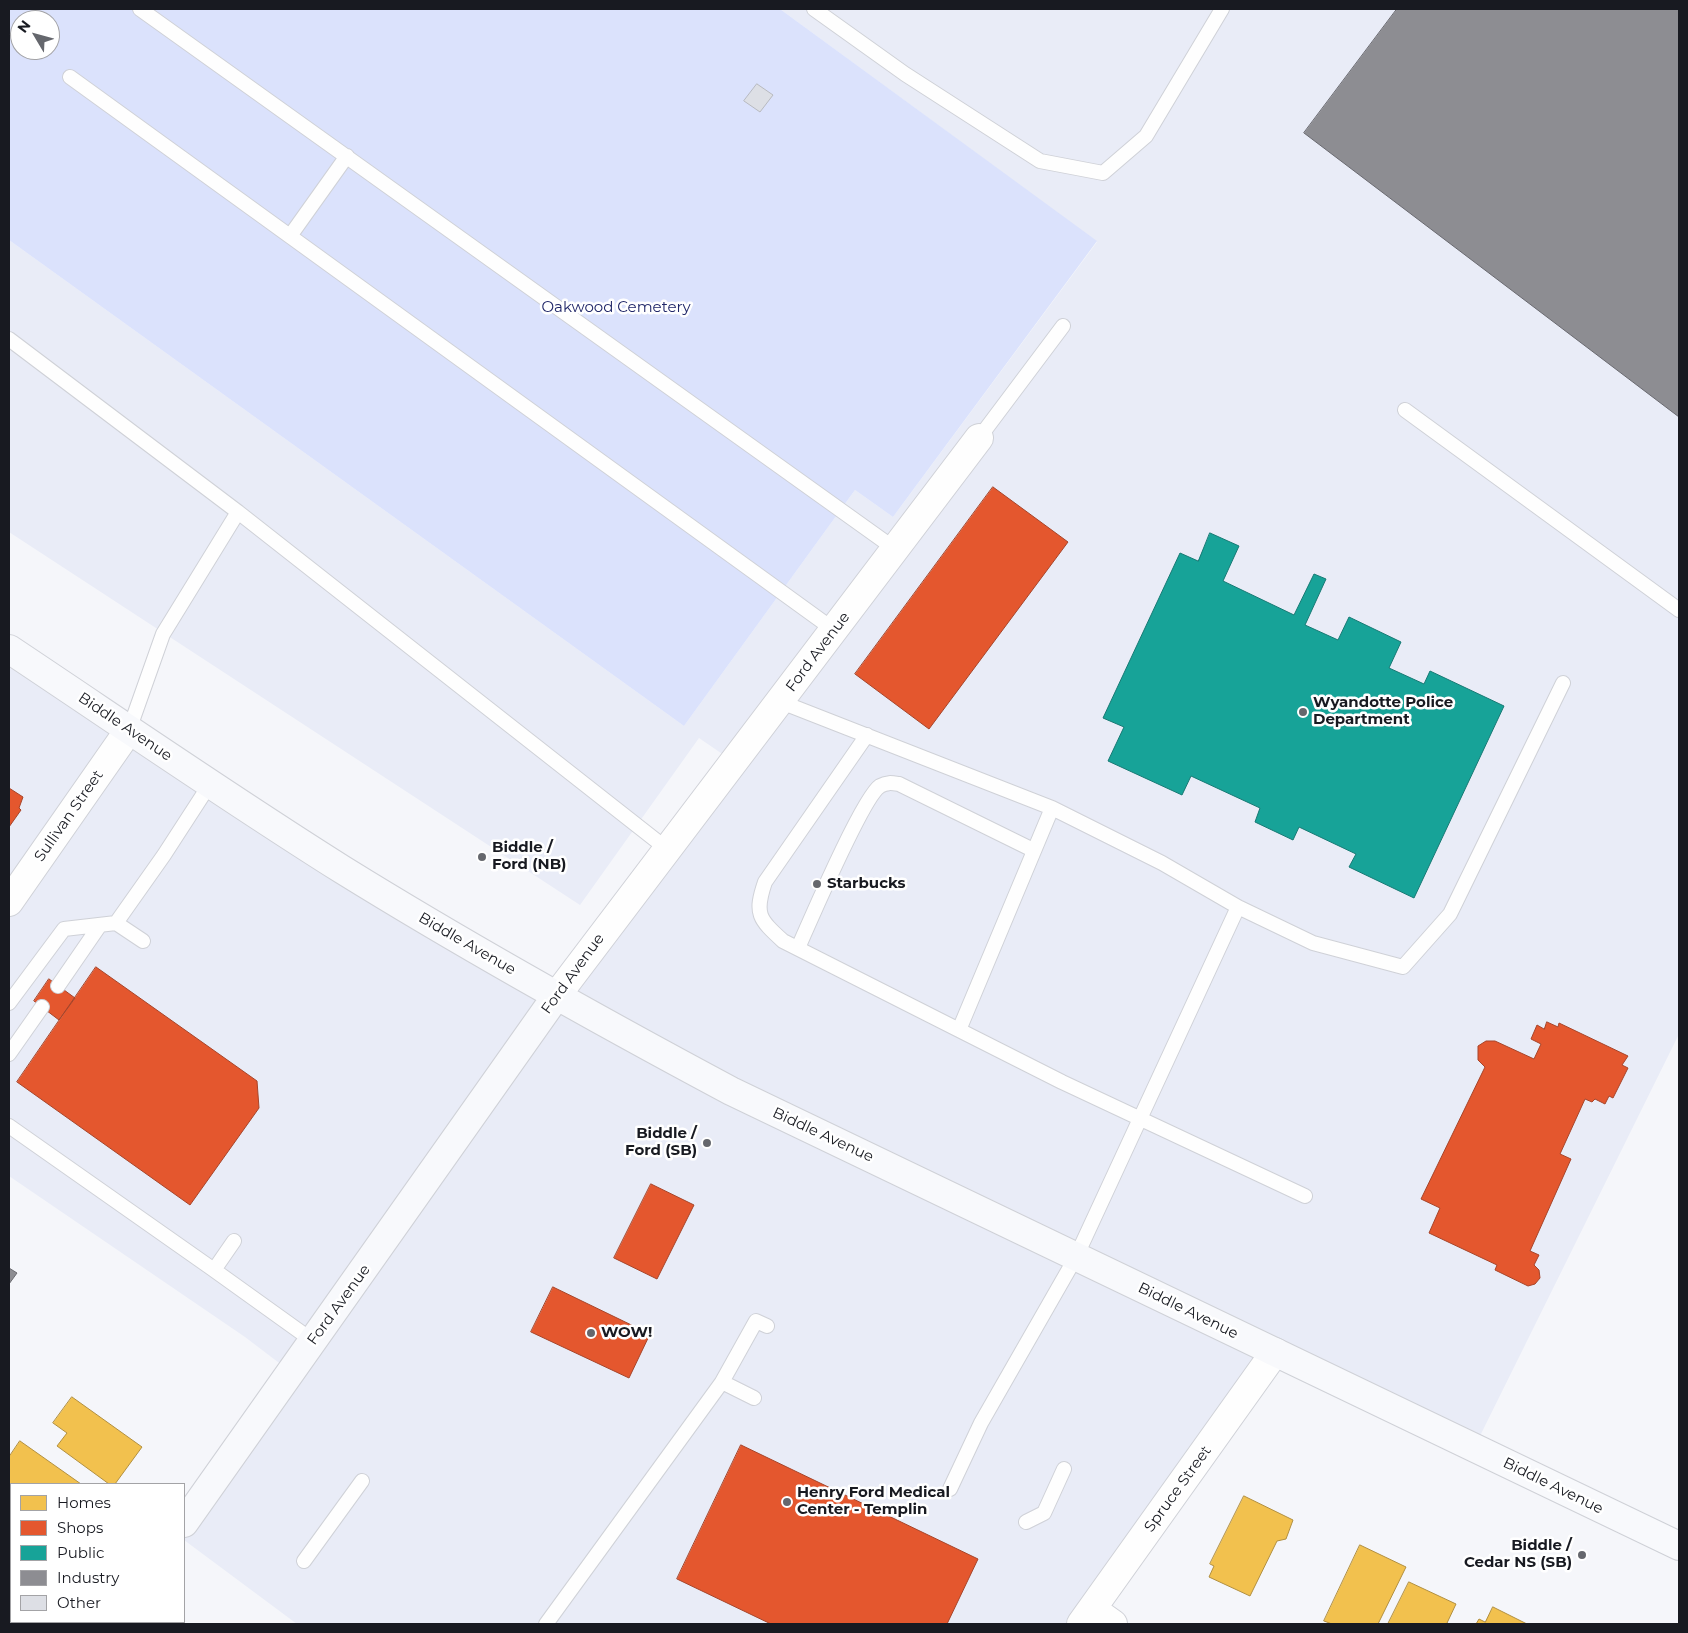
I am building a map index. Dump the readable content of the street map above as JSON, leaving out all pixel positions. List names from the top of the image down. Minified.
{"streets":{"main road":["Ford Avenue","Biddle Avenue"],"street":["Sullivan Street","Spruce Street"]},"crossings":[["Ford Avenue","Biddle Avenue"],["Biddle Avenue","Sullivan Street"],["Biddle Avenue","Spruce Street"]],"parks":["Oakwood Cemetery"],"places":["Wyandotte Police Department","Biddle / Ford (NB)","Starbucks","Biddle / Ford (SB)","WOW!","Henry Ford Medical Center - Templin","Biddle / Cedar NS (SB)"],"legend":["Homes","Shops","Public","Industry","Other"],"north":"top left"}
